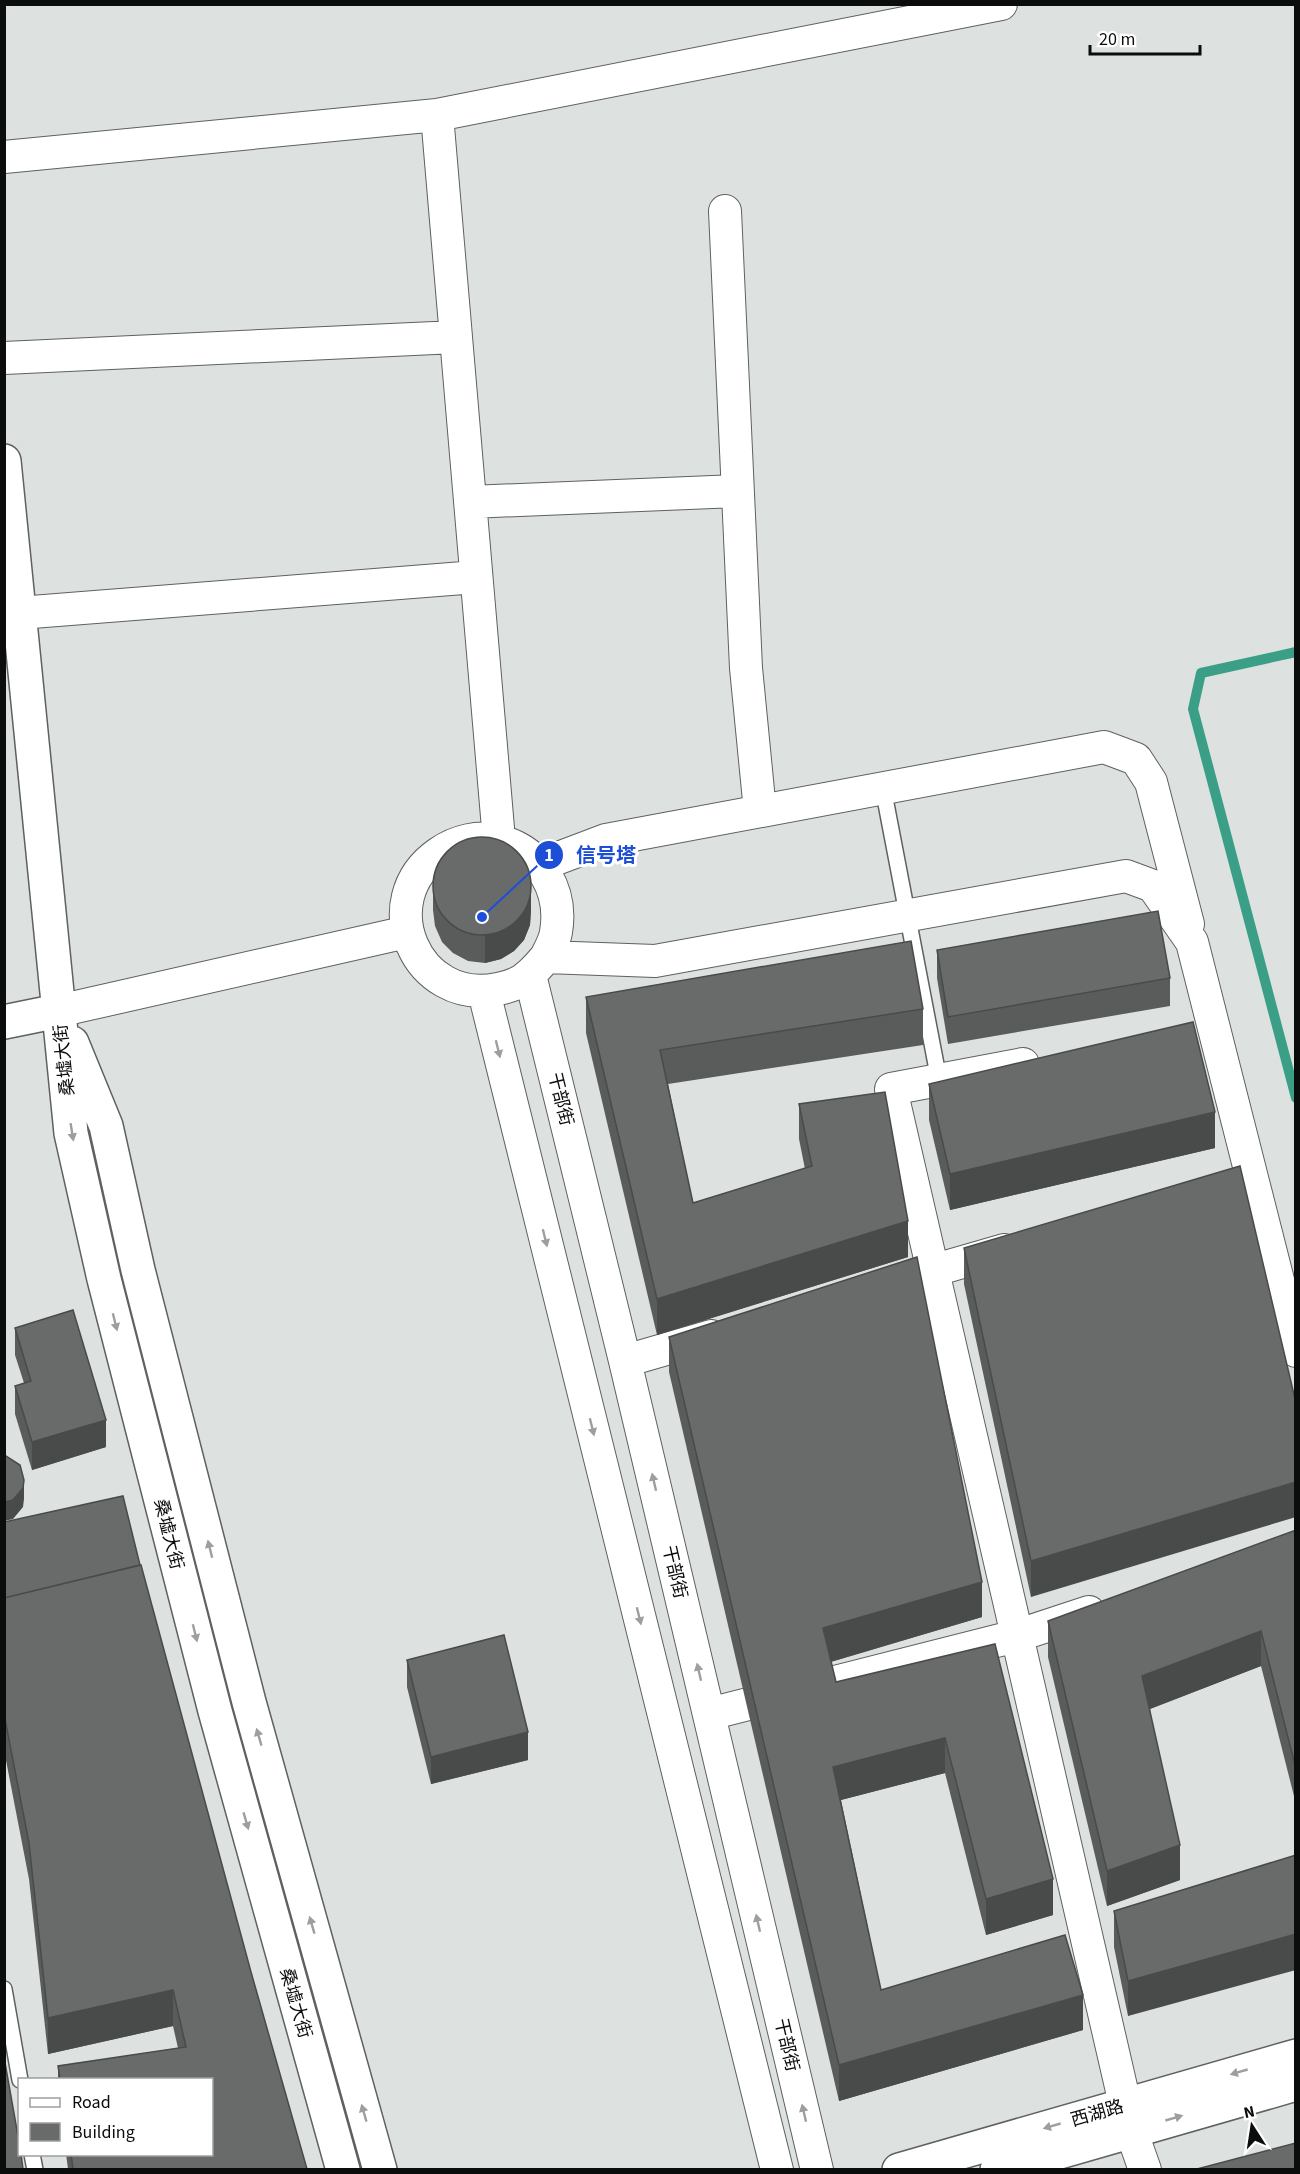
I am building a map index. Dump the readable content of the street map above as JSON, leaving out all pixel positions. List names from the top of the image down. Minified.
{"streets":{"main road":["桑墟大街","西湖路"],"street":["干部街"]},"places":["信号塔"],"legend":["Road","Building"],"scale_bar":"20 m","north":"top"}
